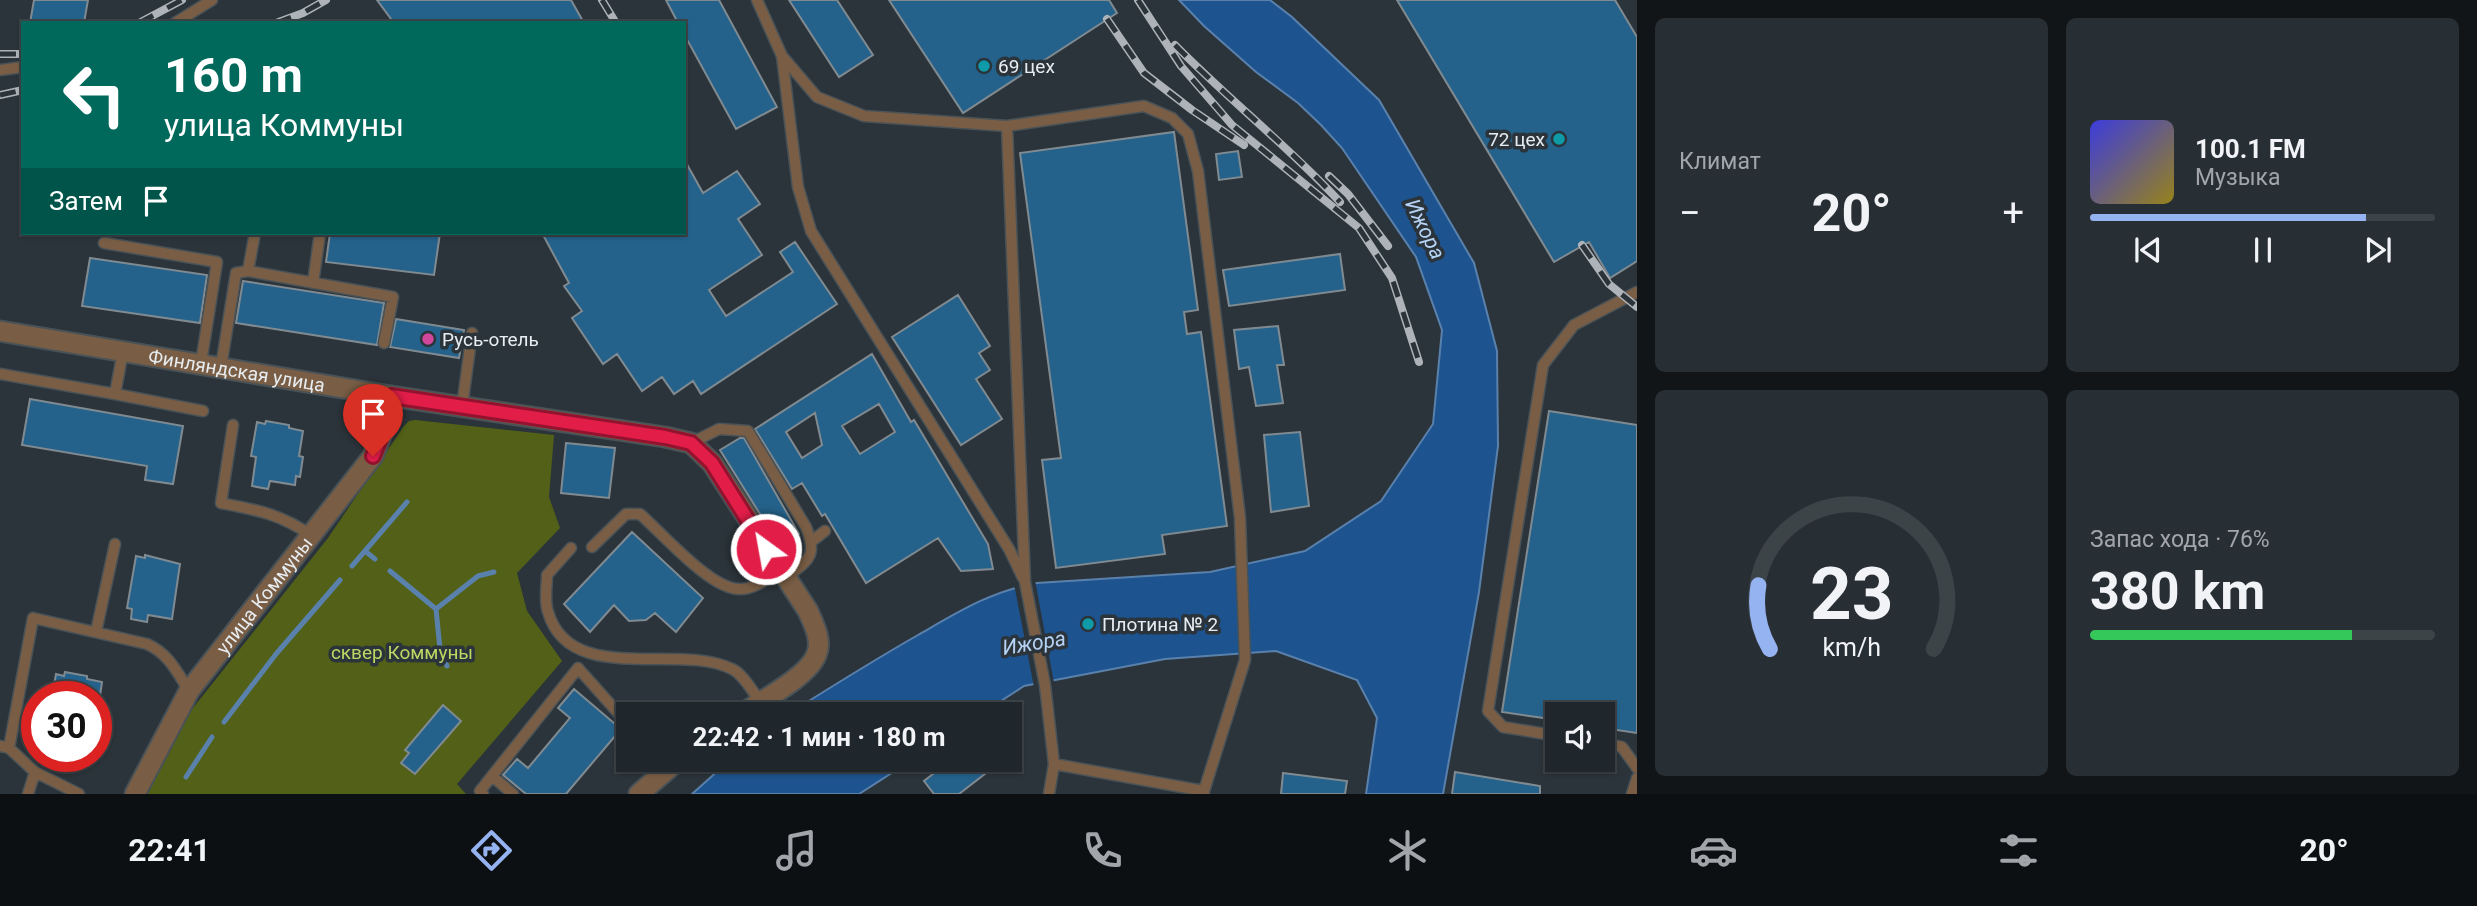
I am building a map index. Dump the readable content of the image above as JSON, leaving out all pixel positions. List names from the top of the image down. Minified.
{"streets":{"street":["Финляндская улица","улица Коммуны"]},"crossings":[["Финляндская улица","улица Коммуны"]],"water":["Ижора"],"parks":["сквер Коммуны"],"places":["69 цех","72 цех","Русь-отель","Плотина № 2"],"page":{"tile":["Климат",["Запас хода · 76%","380 km"]],"turn":["160 m","улица Коммуны"],"song":["100.1 FM","Музыка"],"then":"Затем","heat":["−","20°","+"],"limit":"30","trip":"22:42 · 1 мин · 180 m","tabs":["22:41","20°"],"gauge":["23","km/h"]}}
